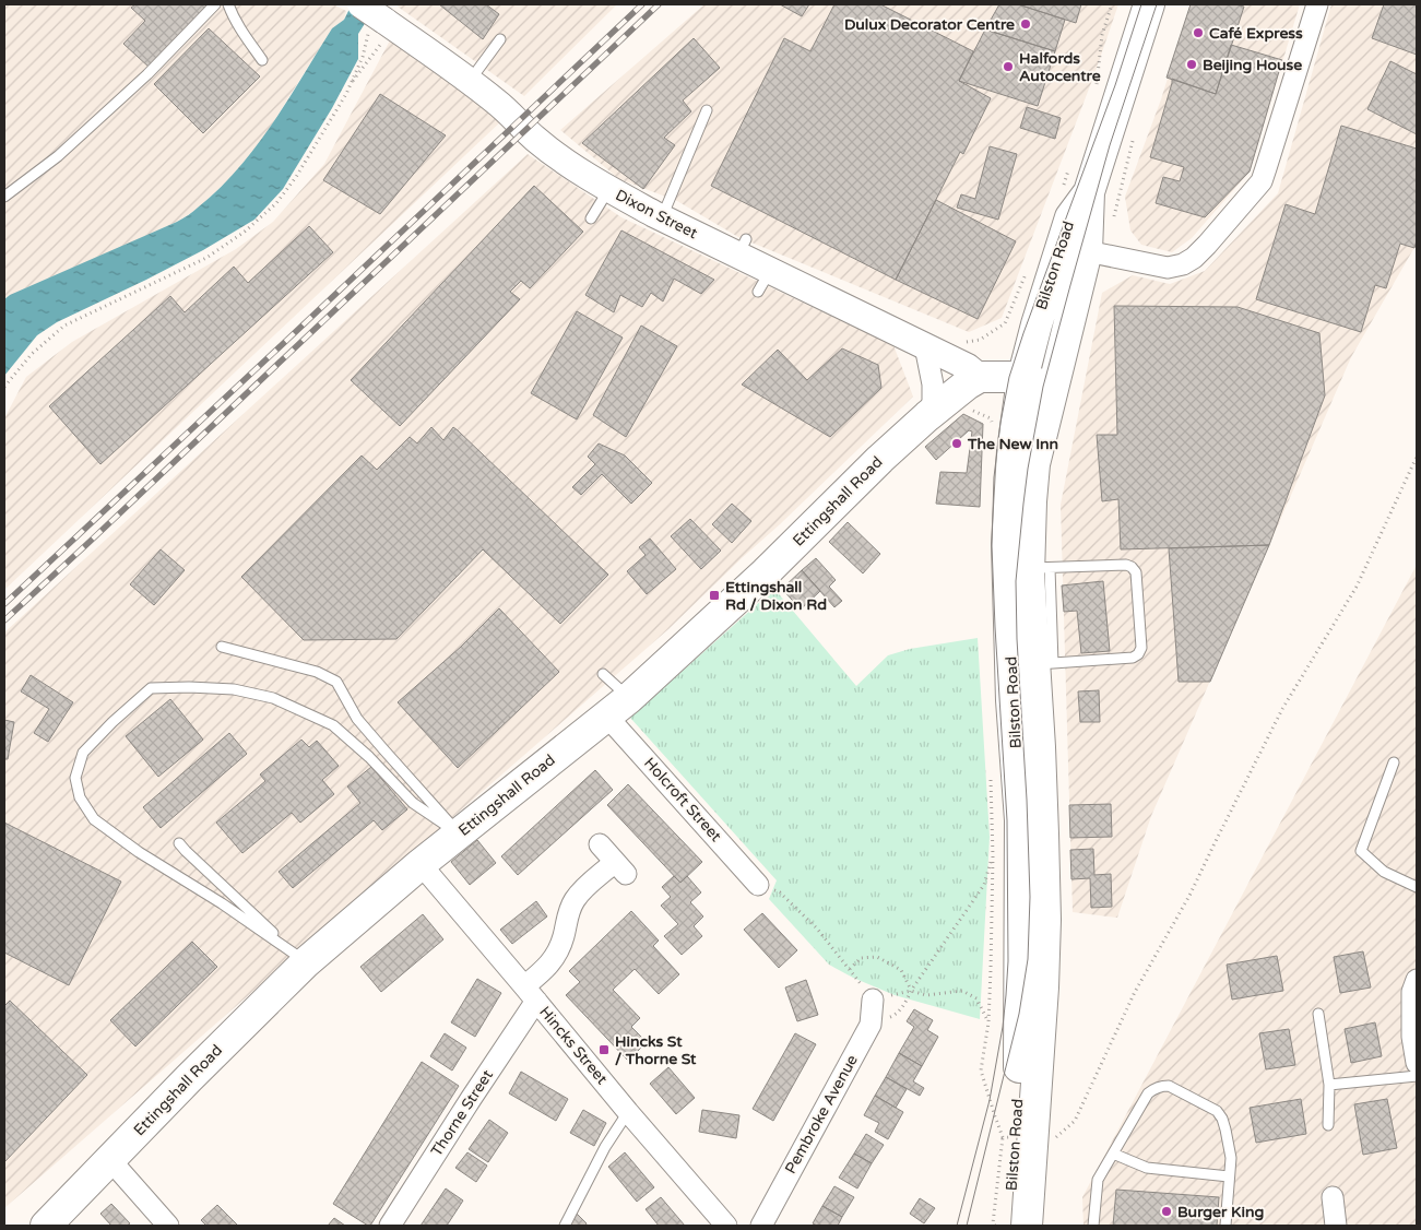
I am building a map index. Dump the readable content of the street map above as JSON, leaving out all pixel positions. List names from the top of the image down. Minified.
{"streets":{"main road":["Bilston Road","Ettingshall Road"],"street":["Dixon Street","Holcroft Street","Hincks Street","Thorne Street","Pembroke Avenue"]},"crossings":[["Dixon Street","Ettingshall Road"],["Ettingshall Road","Holcroft Street"],["Ettingshall Road","Hincks Street"],["Hincks Street","Thorne Street"]],"places":{"other":["Dulux Decorator Centre","Café Express","Beijing House","Halfords Autocentre","The New Inn","Burger King"],"transit":["Ettingshall Rd / Dixon Rd","Hincks St / Thorne St"]}}
